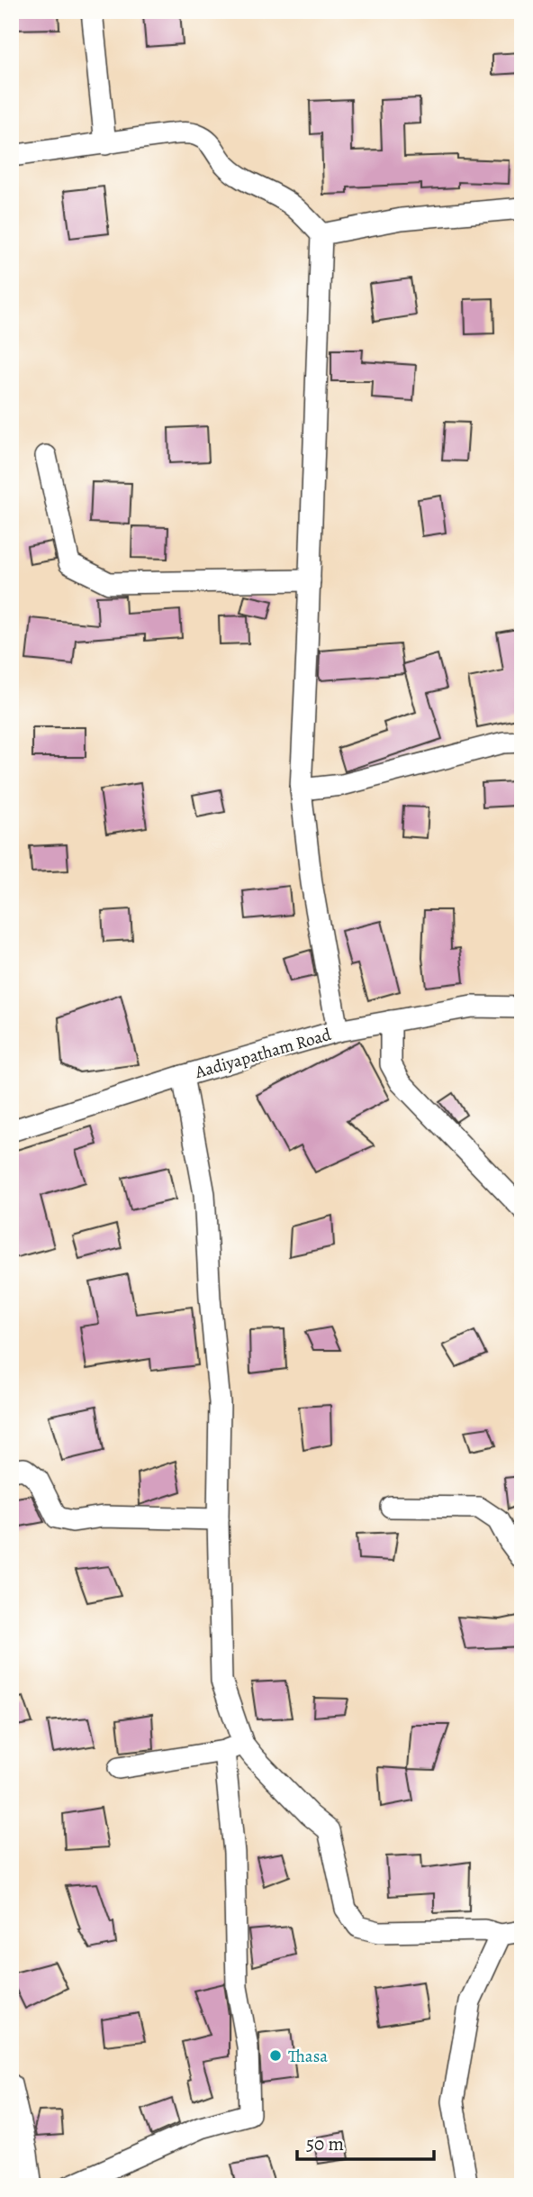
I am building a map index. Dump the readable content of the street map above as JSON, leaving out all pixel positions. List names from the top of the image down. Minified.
{"streets":{"street":["Aadiyapatham Road"]},"places":["Thasa"],"scale_bar":"50 m"}
